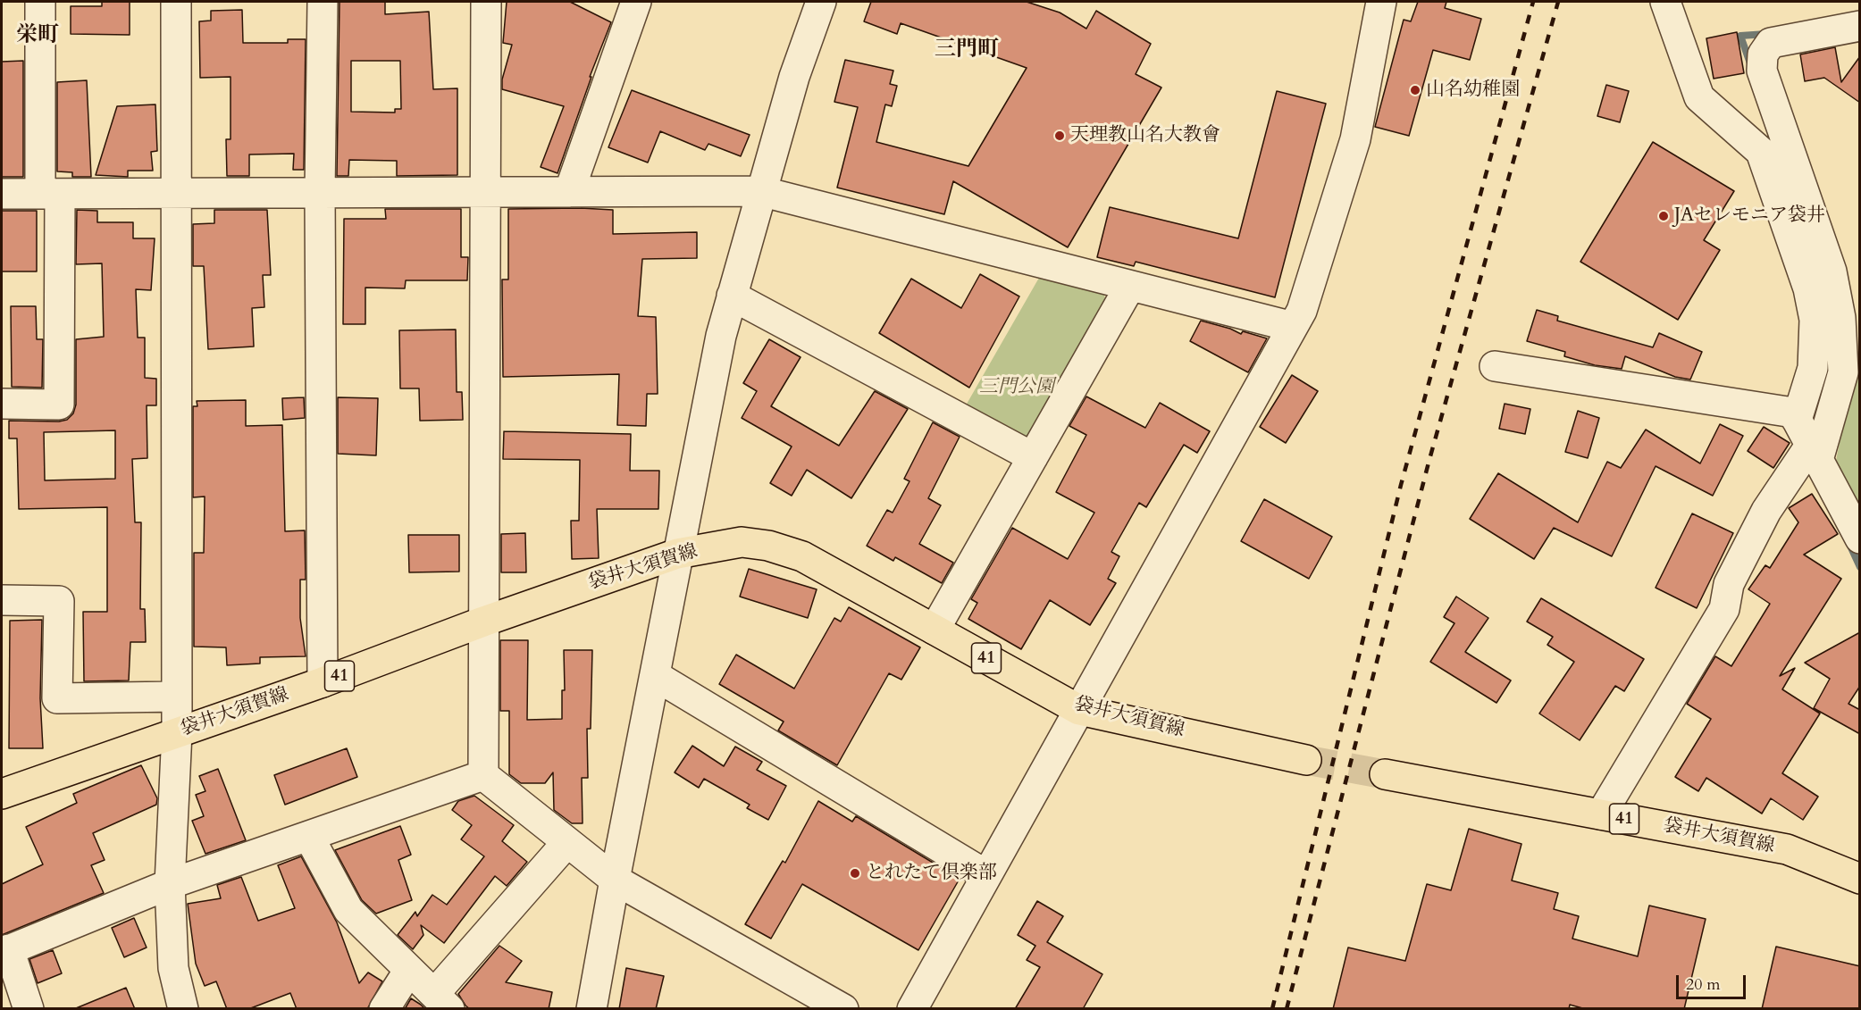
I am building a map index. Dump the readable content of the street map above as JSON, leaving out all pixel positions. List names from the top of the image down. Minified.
{"streets":{"main road":["袋井大須賀線","41"]},"districts":["栄町","三門町"],"parks":["三門公園"],"places":["山名幼稚園","天理教山名大教會","JAセレモニア袋井","とれたて倶楽部"],"scale_bar":"20 m"}
